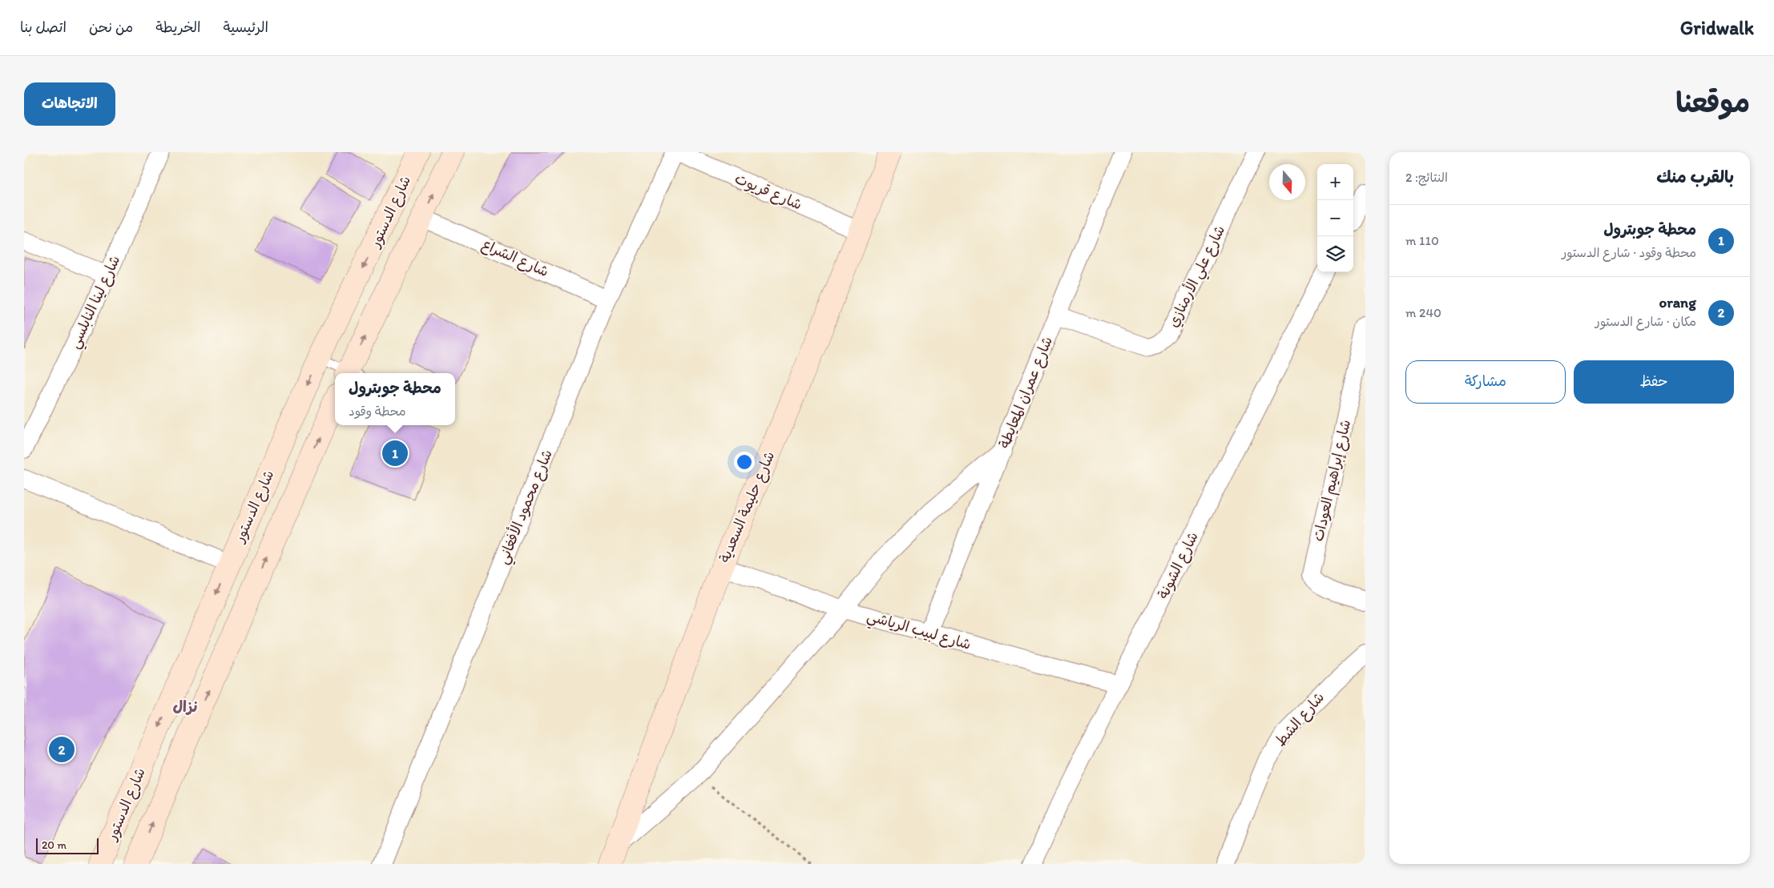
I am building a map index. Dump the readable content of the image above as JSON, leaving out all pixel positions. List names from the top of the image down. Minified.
{"streets":{"main road":["شارع الدستور","شارع حليمة السعدية"],"street":["شارع قريوت","شارع الشراع","شارع علي الأرمنازي","شارع لينا النابلسي","شارع عمران المعايطة","شارع إبراهيم العودات","شارع محمود الأفغاني","شارع الشونة","شارع لبيب الرياشي","شارع الشط"]},"crossings":[["شارع قريوت","شارع محمود الأفغاني"],["شارع قريوت","شارع حليمة السعدية"],["شارع الشراع","شارع محمود الأفغاني"],["شارع علي الأرمنازي","شارع عمران المعايطة"],["شارع عمران المعايطة","شارع لبيب الرياشي"],["شارع حليمة السعدية","شارع لبيب الرياشي"],["شارع الشونة","شارع لبيب الرياشي"]],"districts":["نزال"],"scale_bar":"20 m","north":"bottom","page":{"header":"Gridwalk","nav":["الرئيسية","الخريطة","من نحن","اتصل بنا"],"title":"موقعنا","buttons":["الاتجاهات",["حفظ","مشاركة"]],"heading":["بالقرب منك","النتائج: 2"],"map_buttons":["+","−"],"list":[{"mark":"1","name":"محطة جوبترول","note":"محطة وقود · شارع الدستور","value":"110 m"},{"mark":"2","name":"orang","note":"مكان · شارع الدستور","value":"240 m"}],"popup":["محطة جوبترول","محطة وقود"],"pins":["1","2"],"scale":"20 m"}}
